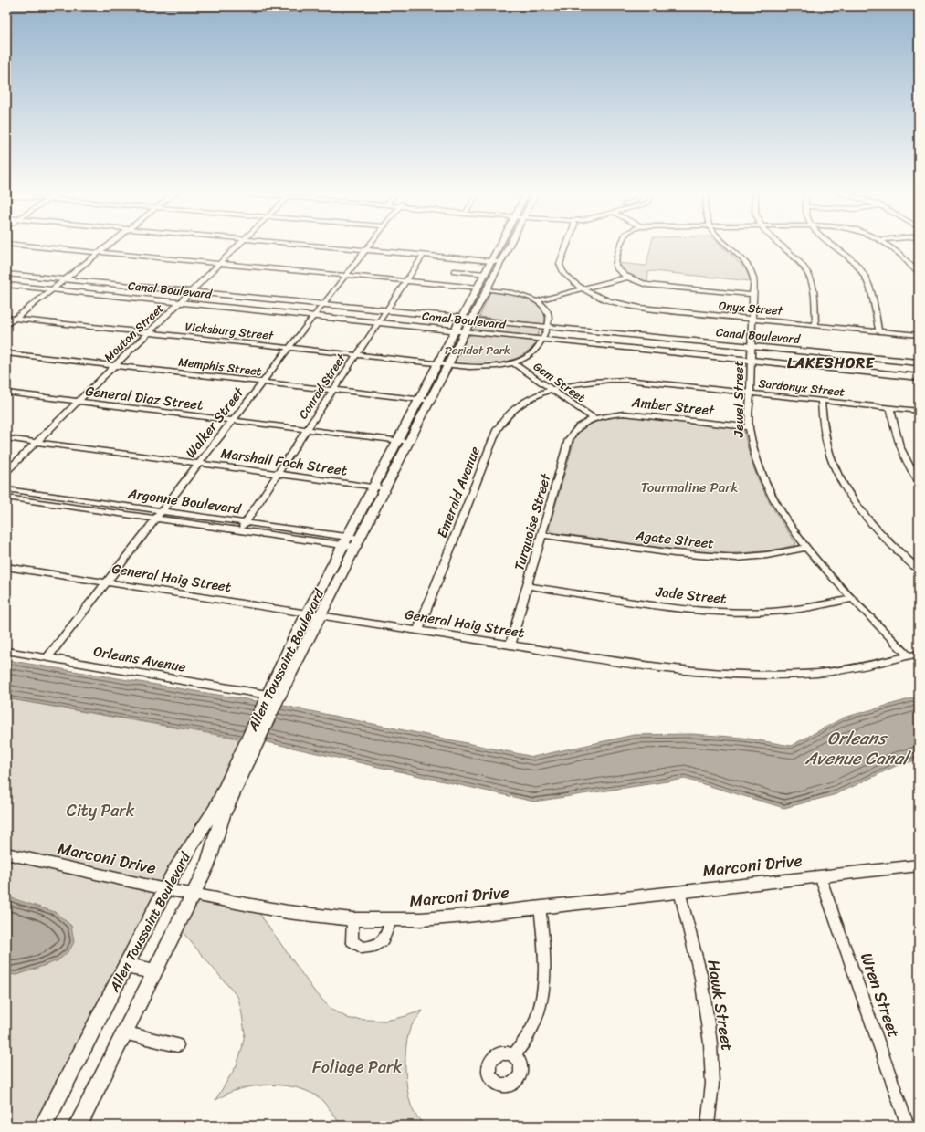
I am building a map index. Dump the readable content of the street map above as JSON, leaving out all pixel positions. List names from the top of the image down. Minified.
{"streets":{"main road":["Canal Boulevard","Allen Toussaint Boulevard"],"street":["Onyx Street","Vicksburg Street","Mouton Street","Memphis Street","Gem Street","Conrad Street","Sardonyx Street","General Diaz Street","Jewel Street","Amber Street","Walker Street","Marshall Foch Street","Emerald Avenue","Argonne Boulevard","Turquoise Street","Agate Street","General Haig Street","Jade Street","Orleans Avenue","Marconi Drive","Wren Street","Hawk Street"]},"crossings":[["Canal Boulevard","Vicksburg Street"],["Canal Boulevard","Mouton Street"],["Canal Boulevard","Conrad Street"],["Canal Boulevard","Jewel Street"],["Canal Boulevard","Walker Street"],["Canal Boulevard","Allen Toussaint Boulevard"],["Onyx Street","Jewel Street"],["Vicksburg Street","Mouton Street"],["Vicksburg Street","Gem Street"],["Vicksburg Street","Conrad Street"],["Vicksburg Street","Walker Street"],["Vicksburg Street","Allen Toussaint Boulevard"],["Mouton Street","Memphis Street"],["Mouton Street","General Diaz Street"],["Mouton Street","Marshall Foch Street"],["Memphis Street","Conrad Street"],["Memphis Street","Walker Street"],["Memphis Street","Allen Toussaint Boulevard"],["Gem Street","Sardonyx Street"],["Gem Street","Amber Street"],["Gem Street","Emerald Avenue"],["Gem Street","Turquoise Street"],["Conrad Street","General Diaz Street"],["Conrad Street","Marshall Foch Street"],["Conrad Street","Argonne Boulevard"],["Sardonyx Street","Jewel Street"],["Sardonyx Street","Emerald Avenue"],["General Diaz Street","Walker Street"],["General Diaz Street","Allen Toussaint Boulevard"],["Jewel Street","Amber Street"],["Jewel Street","Agate Street"],["Jewel Street","General Haig Street"],["Jewel Street","Jade Street"],["Amber Street","Turquoise Street"],["Walker Street","Marshall Foch Street"],["Walker Street","Argonne Boulevard"],["Walker Street","General Haig Street"],["Walker Street","Orleans Avenue"],["Marshall Foch Street","Allen Toussaint Boulevard"],["Emerald Avenue","General Haig Street"],["Argonne Boulevard","Allen Toussaint Boulevard"],["Turquoise Street","Agate Street"],["Turquoise Street","General Haig Street"],["Turquoise Street","Jade Street"],["General Haig Street","Allen Toussaint Boulevard"],["Orleans Avenue","Allen Toussaint Boulevard"],["Allen Toussaint Boulevard","Marconi Drive"],["Marconi Drive","Wren Street"],["Marconi Drive","Hawk Street"]],"districts":["LAKESHORE"],"water":["Orleans Avenue Canal"],"parks":["Peridot Park","Tourmaline Park","City Park","Foliage Park"]}
